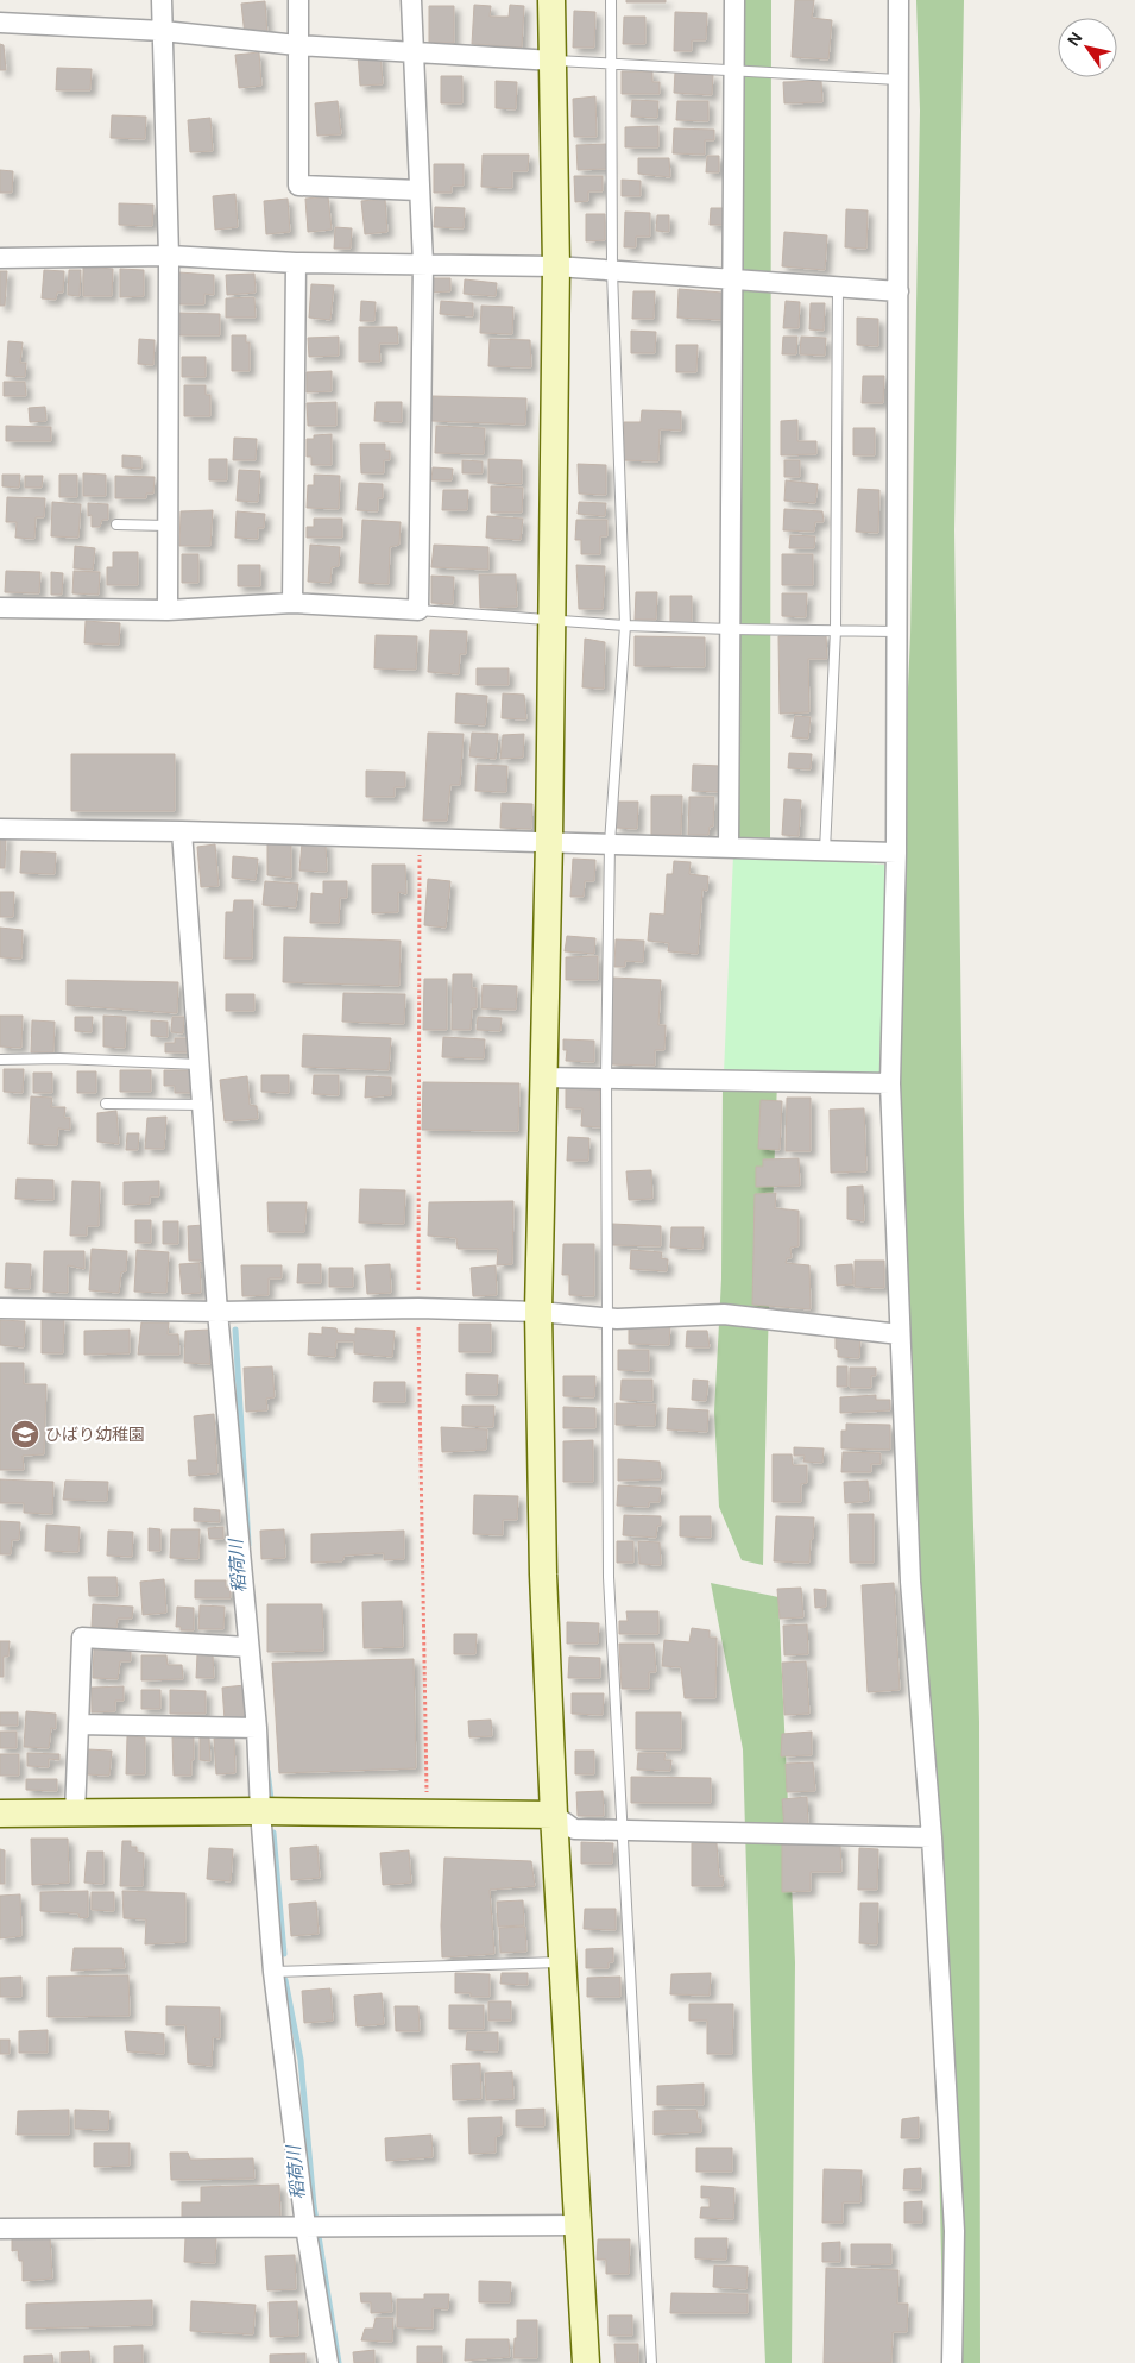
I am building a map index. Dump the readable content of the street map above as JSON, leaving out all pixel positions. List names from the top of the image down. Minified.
{"water":["稻荷川"],"places":{"school or university":["ひばり幼稚園"]},"north":"top left"}
